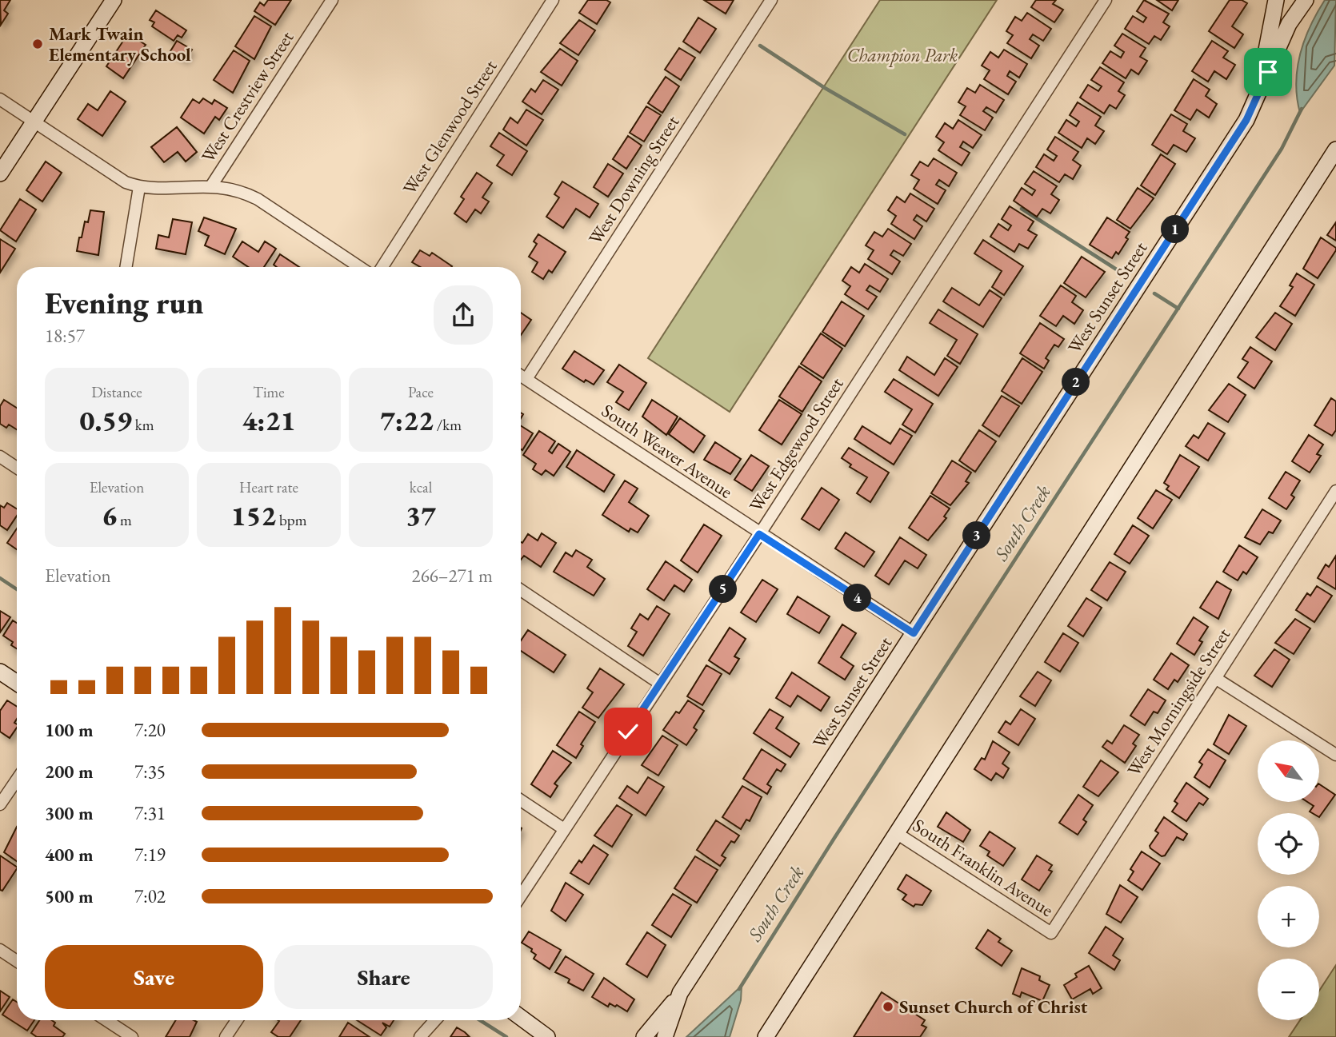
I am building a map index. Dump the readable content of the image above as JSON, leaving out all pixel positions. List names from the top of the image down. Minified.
{"streets":{"main road":["West Sunset Street"],"street":["West Crestview Street","West Glenwood Street","West Downing Street","West Edgewood Street","South Weaver Avenue","West Morningside Street","South Franklin Avenue"]},"crossings":[["West Downing Street","South Weaver Avenue"],["West Sunset Street","South Weaver Avenue"],["West Edgewood Street","South Weaver Avenue"],["West Morningside Street","South Franklin Avenue"]],"water":["South Creek"],"parks":["Champion Park"],"places":["Mark Twain Elementary School","Sunset Church of Christ"],"north":"top left","page":{"pins":["1","2","3","5","4"],"heading":["Evening run","18:57"],"stats":[["Distance","0.59 km"],["Time","4:21"],["Pace","7:22 /km"],["Elevation","6 m"],["Heart rate","152 bpm"],["kcal","37"]],"chart":["Elevation","266–271 m"],"list":[{"name":"100 m","note":"7:20"},{"name":"200 m","note":"7:35"},{"name":"300 m","note":"7:31"},{"name":"400 m","note":"7:19"},{"name":"500 m","note":"7:02"}],"map_buttons":["+","−"],"buttons":["Save","Share"]}}
